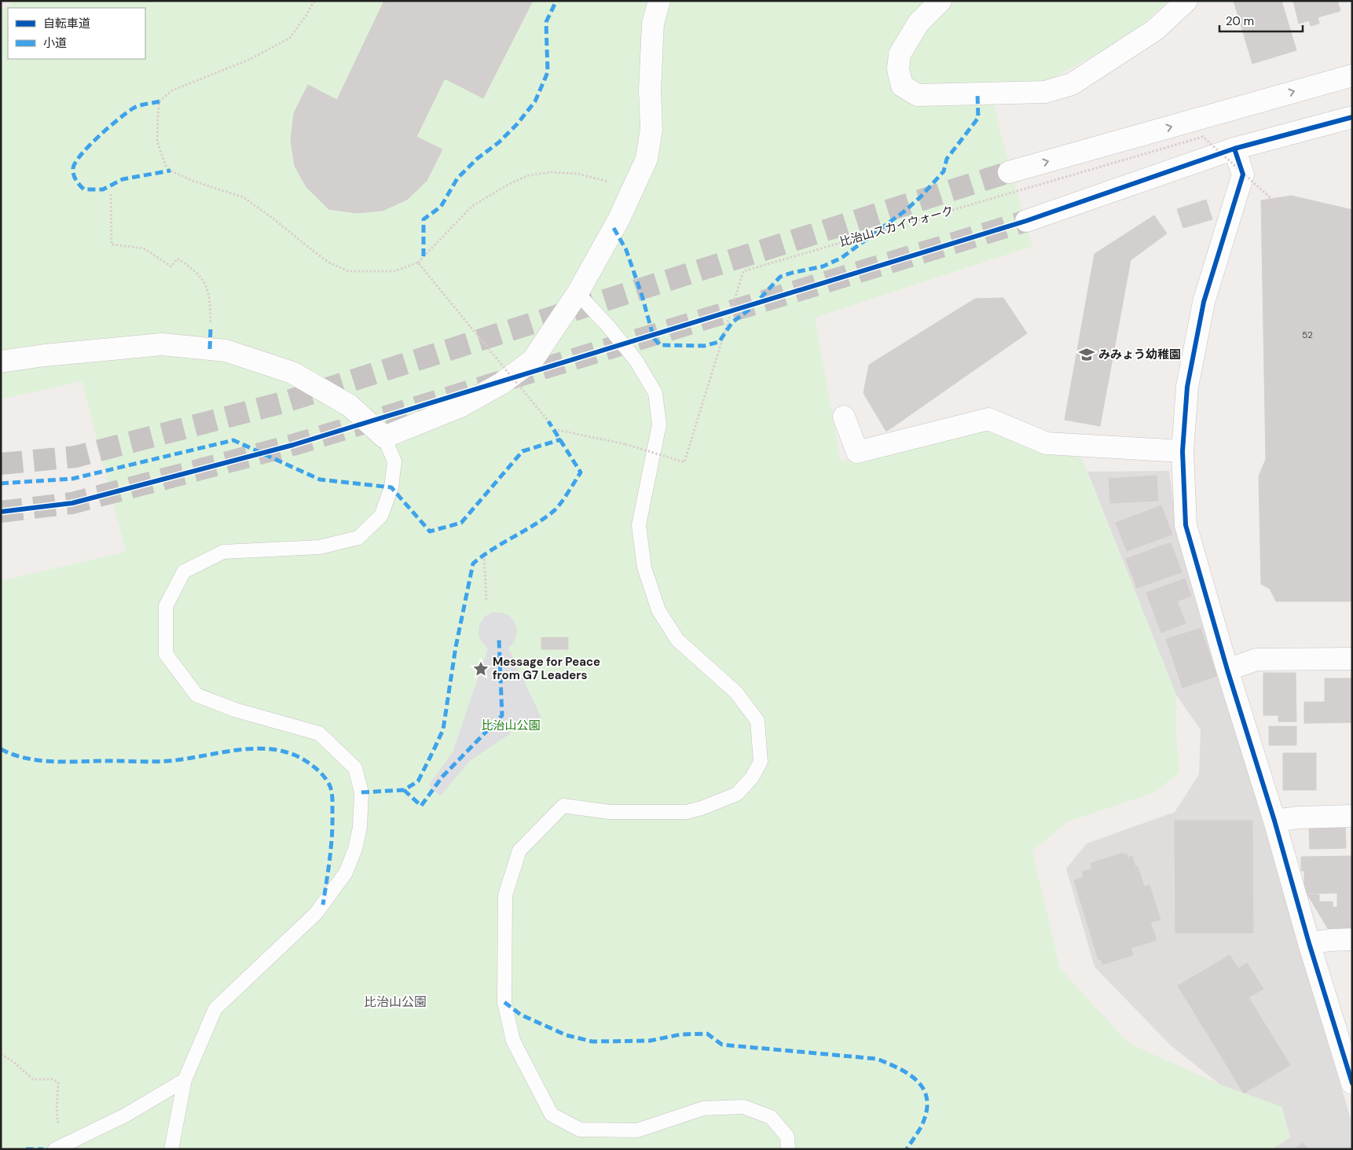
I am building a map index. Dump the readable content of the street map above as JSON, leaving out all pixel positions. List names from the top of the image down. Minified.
{"streets":{"path":["比治山スカイウォーク"]},"districts":["比治山公園"],"parks":["比治山公園"],"places":{"school or university":["みみょう幼稚園"],"place":["Message for Peace from G7 Leaders"]},"house_numbers":["52"],"legend":["自転車道","小道"],"scale_bar":"20 m"}
